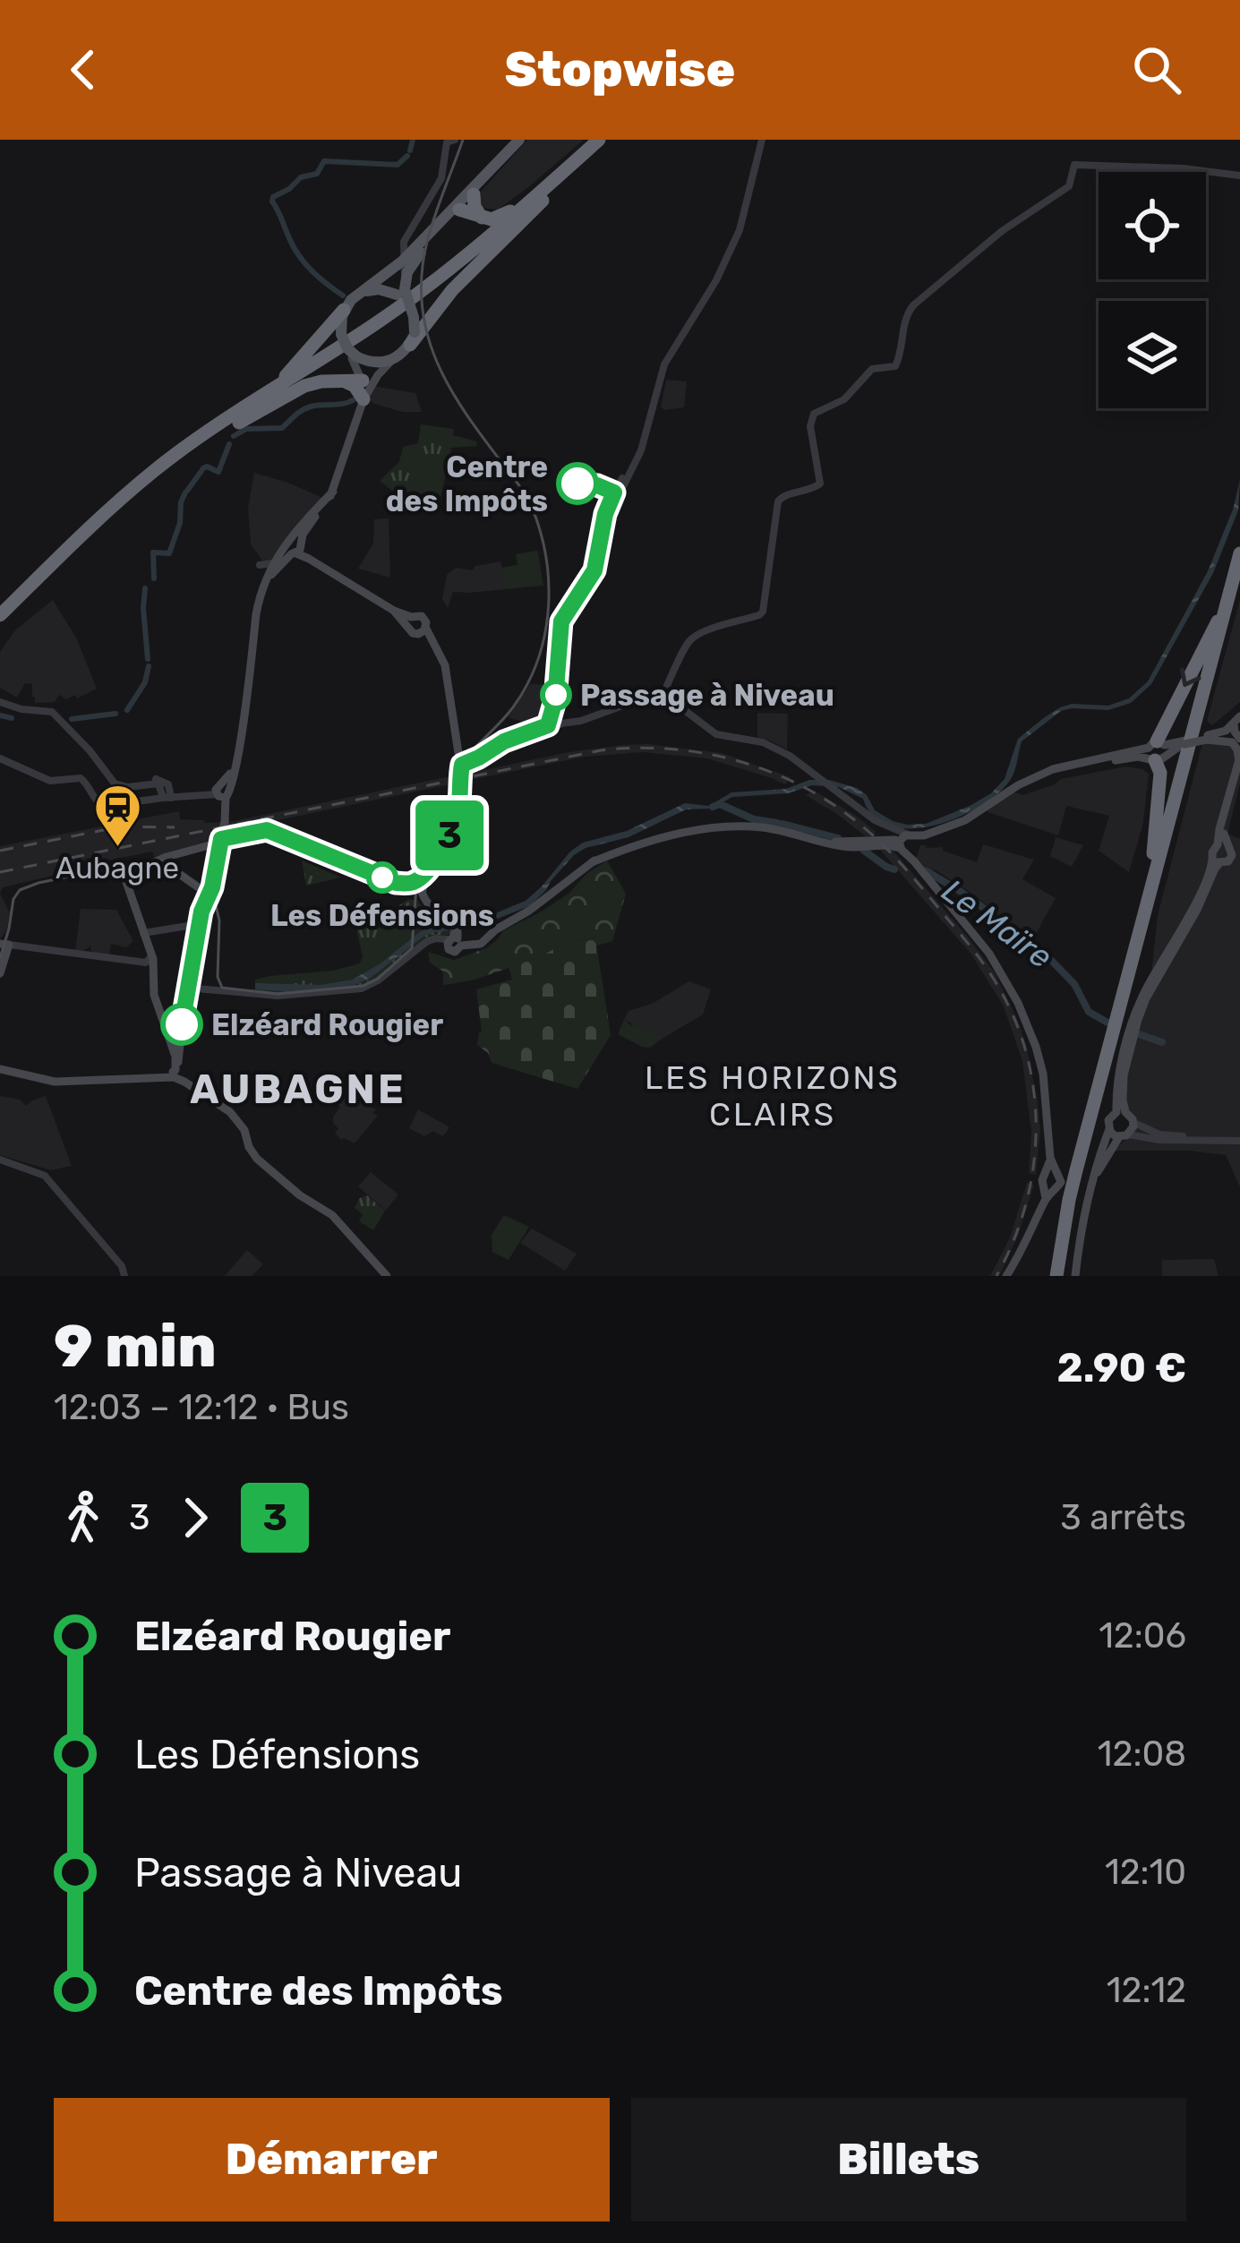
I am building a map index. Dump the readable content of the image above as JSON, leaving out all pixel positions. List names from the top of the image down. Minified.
{"districts":["LES HORIZONS CLAIRS","AUBAGNE"],"water":["Le Maïre"],"places":{"other":["Centre des Impôts","Passage à Niveau","Les Défensions","Elzéard Rougier"],"station":["Aubagne"]},"lines":["bus line 3"],"page":{"header":"Stopwise","on_map":"3","heading":["9 min","12:03 – 12:12 · Bus","2.90 €"],"legs":["3","3","3 arrêts"],"list":[{"name":"Elzéard Rougier","value":"12:06"},{"name":"Les Défensions","value":"12:08"},{"name":"Passage à Niveau","value":"12:10"},{"name":"Centre des Impôts","value":"12:12"}],"buttons":["Démarrer","Billets"]}}
